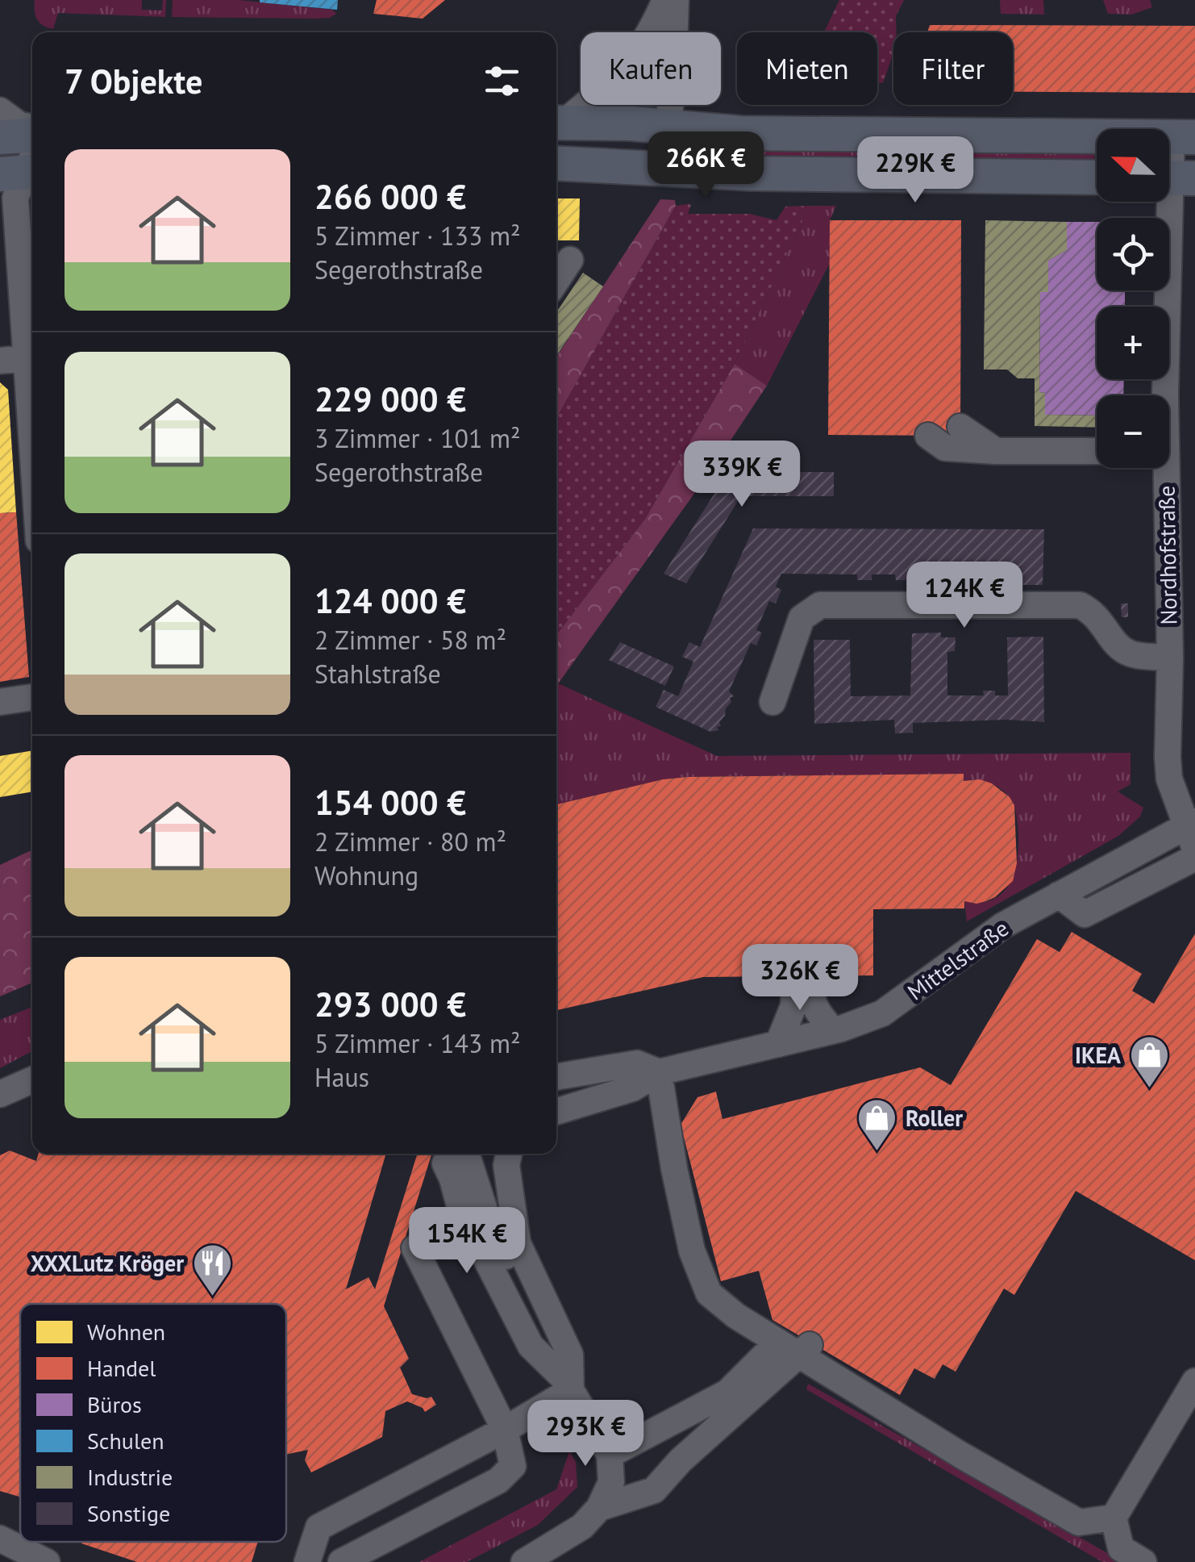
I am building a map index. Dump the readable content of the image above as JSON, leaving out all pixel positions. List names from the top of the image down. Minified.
{"streets":{"street":["Nordhofstraße","Mittelstraße"]},"crossings":[["Nordhofstraße","Mittelstraße"]],"places":{"shop":["IKEA","Roller"],"restaurant":["XXXLutz Kröger"]},"legend":["Wohnen","Handel","Büros","Schulen","Industrie","Sonstige"],"north":"left","page":{"chip":["Kaufen","Mieten","Filter"],"heading":"7 Objekte","map_buttons":["+","−"],"list":[{"name":"266 000 €","note":"5 Zimmer · 133 m² · Segerothstraße"},{"name":"229 000 €","note":"3 Zimmer · 101 m² · Segerothstraße"},{"name":"124 000 €","note":"2 Zimmer · 58 m² · Stahlstraße"},{"name":"154 000 €","note":"2 Zimmer · 80 m² · Wohnung"},{"name":"293 000 €","note":"5 Zimmer · 143 m² · Haus"}],"price":["266K €","229K €","339K €","124K €","326K €","154K €","293K €"]}}
